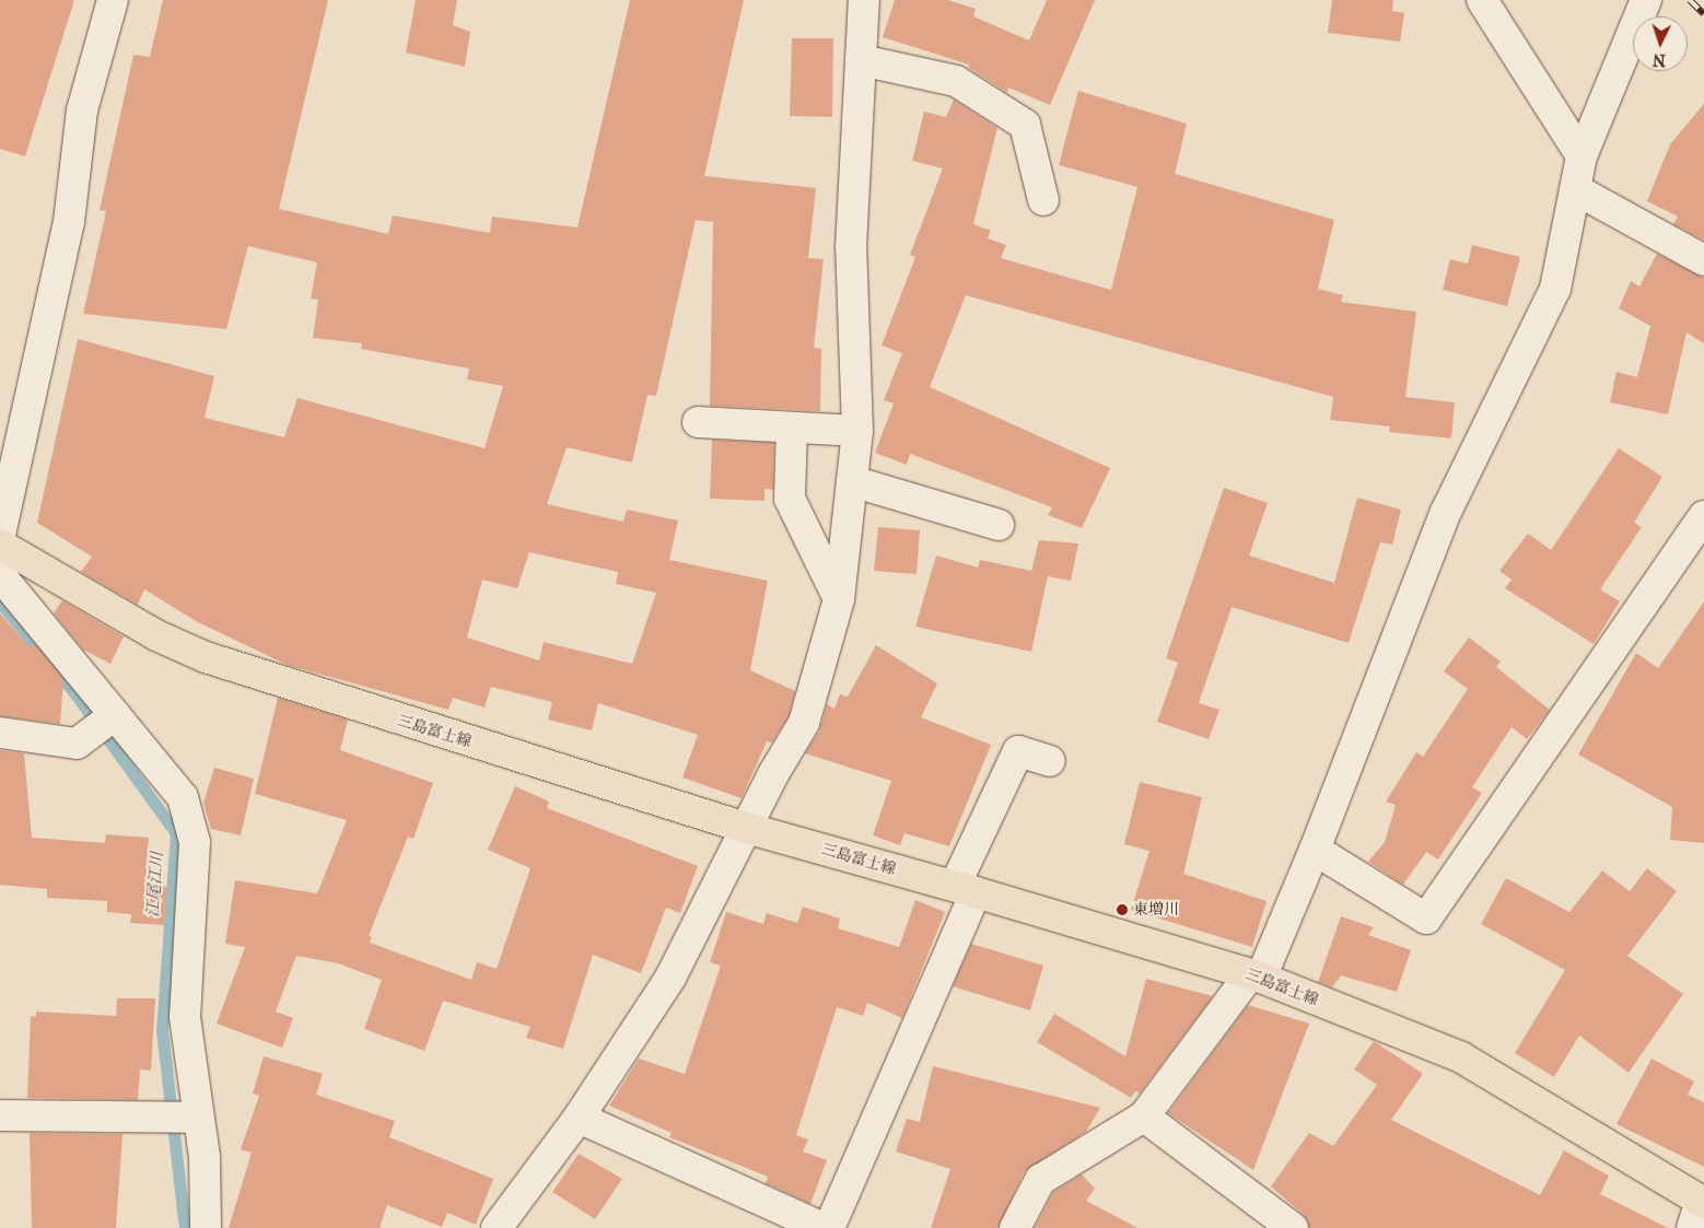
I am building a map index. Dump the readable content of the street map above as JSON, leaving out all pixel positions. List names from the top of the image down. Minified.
{"streets":{"main road":["三島富士線"]},"water":["江尾江川"],"places":["東増川"],"north":"bottom"}
